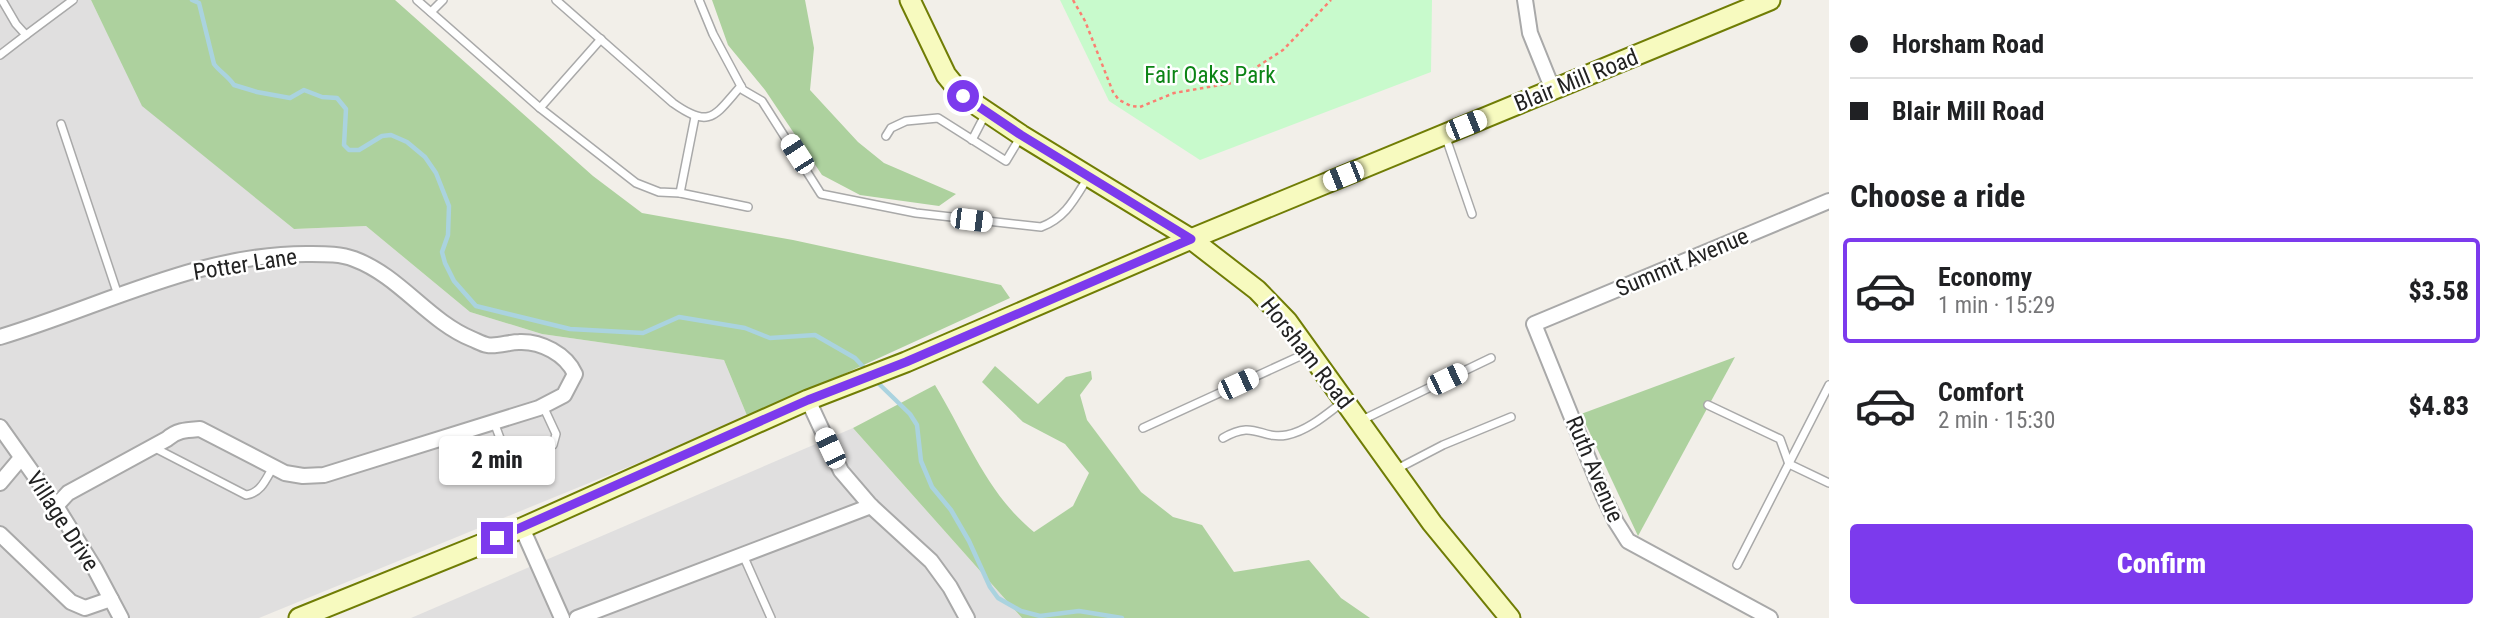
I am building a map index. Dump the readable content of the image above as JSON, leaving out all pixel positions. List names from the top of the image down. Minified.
{"streets":{"main road":["Blair Mill Road","Horsham Road"],"street":["Summit Avenue","Potter Lane","Ruth Avenue","Village Drive"]},"crossings":[["Blair Mill Road","Horsham Road"],["Summit Avenue","Ruth Avenue"]],"parks":["Fair Oaks Park"],"page":{"banner":["Horsham Road","Blair Mill Road"],"heading":"Choose a ride","list":[{"name":"Economy","note":"1 min · 15:29","value":"$3.58"},{"name":"Comfort","note":"2 min · 15:30","value":"$4.83"}],"bubble":"2 min","buttons":"Confirm"}}
